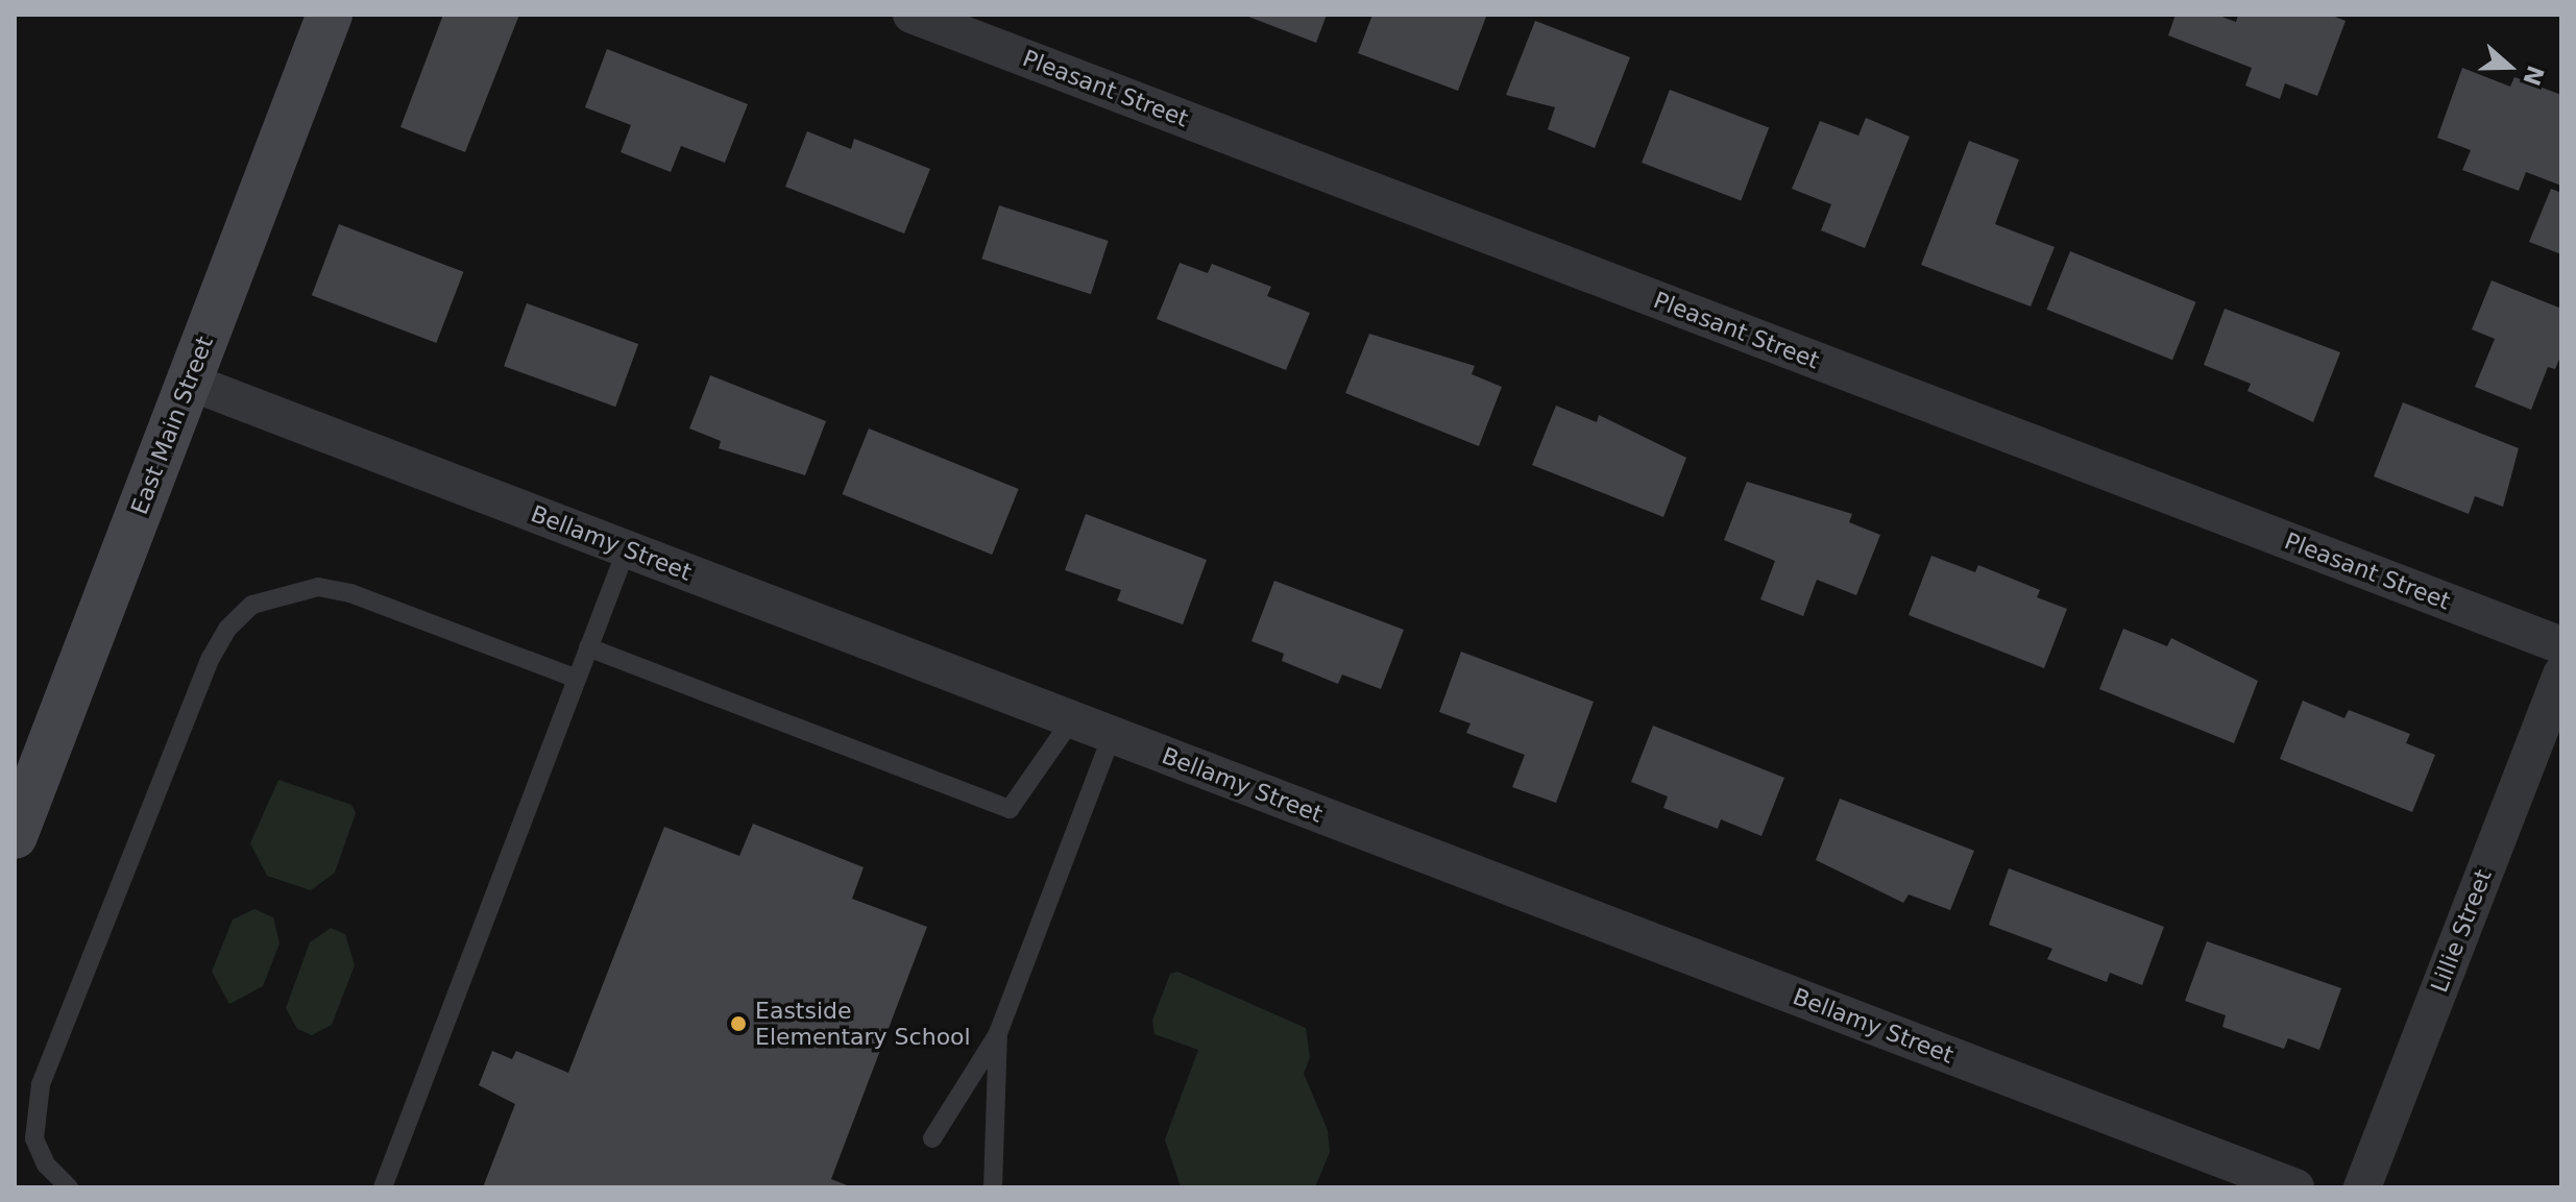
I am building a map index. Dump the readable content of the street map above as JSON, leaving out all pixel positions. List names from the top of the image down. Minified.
{"streets":{"street":["Pleasant Street","East Main Street","Bellamy Street","Lillie Street"]},"crossings":[["East Main Street","Bellamy Street"]],"places":["Eastside Elementary School"],"north":"right"}
